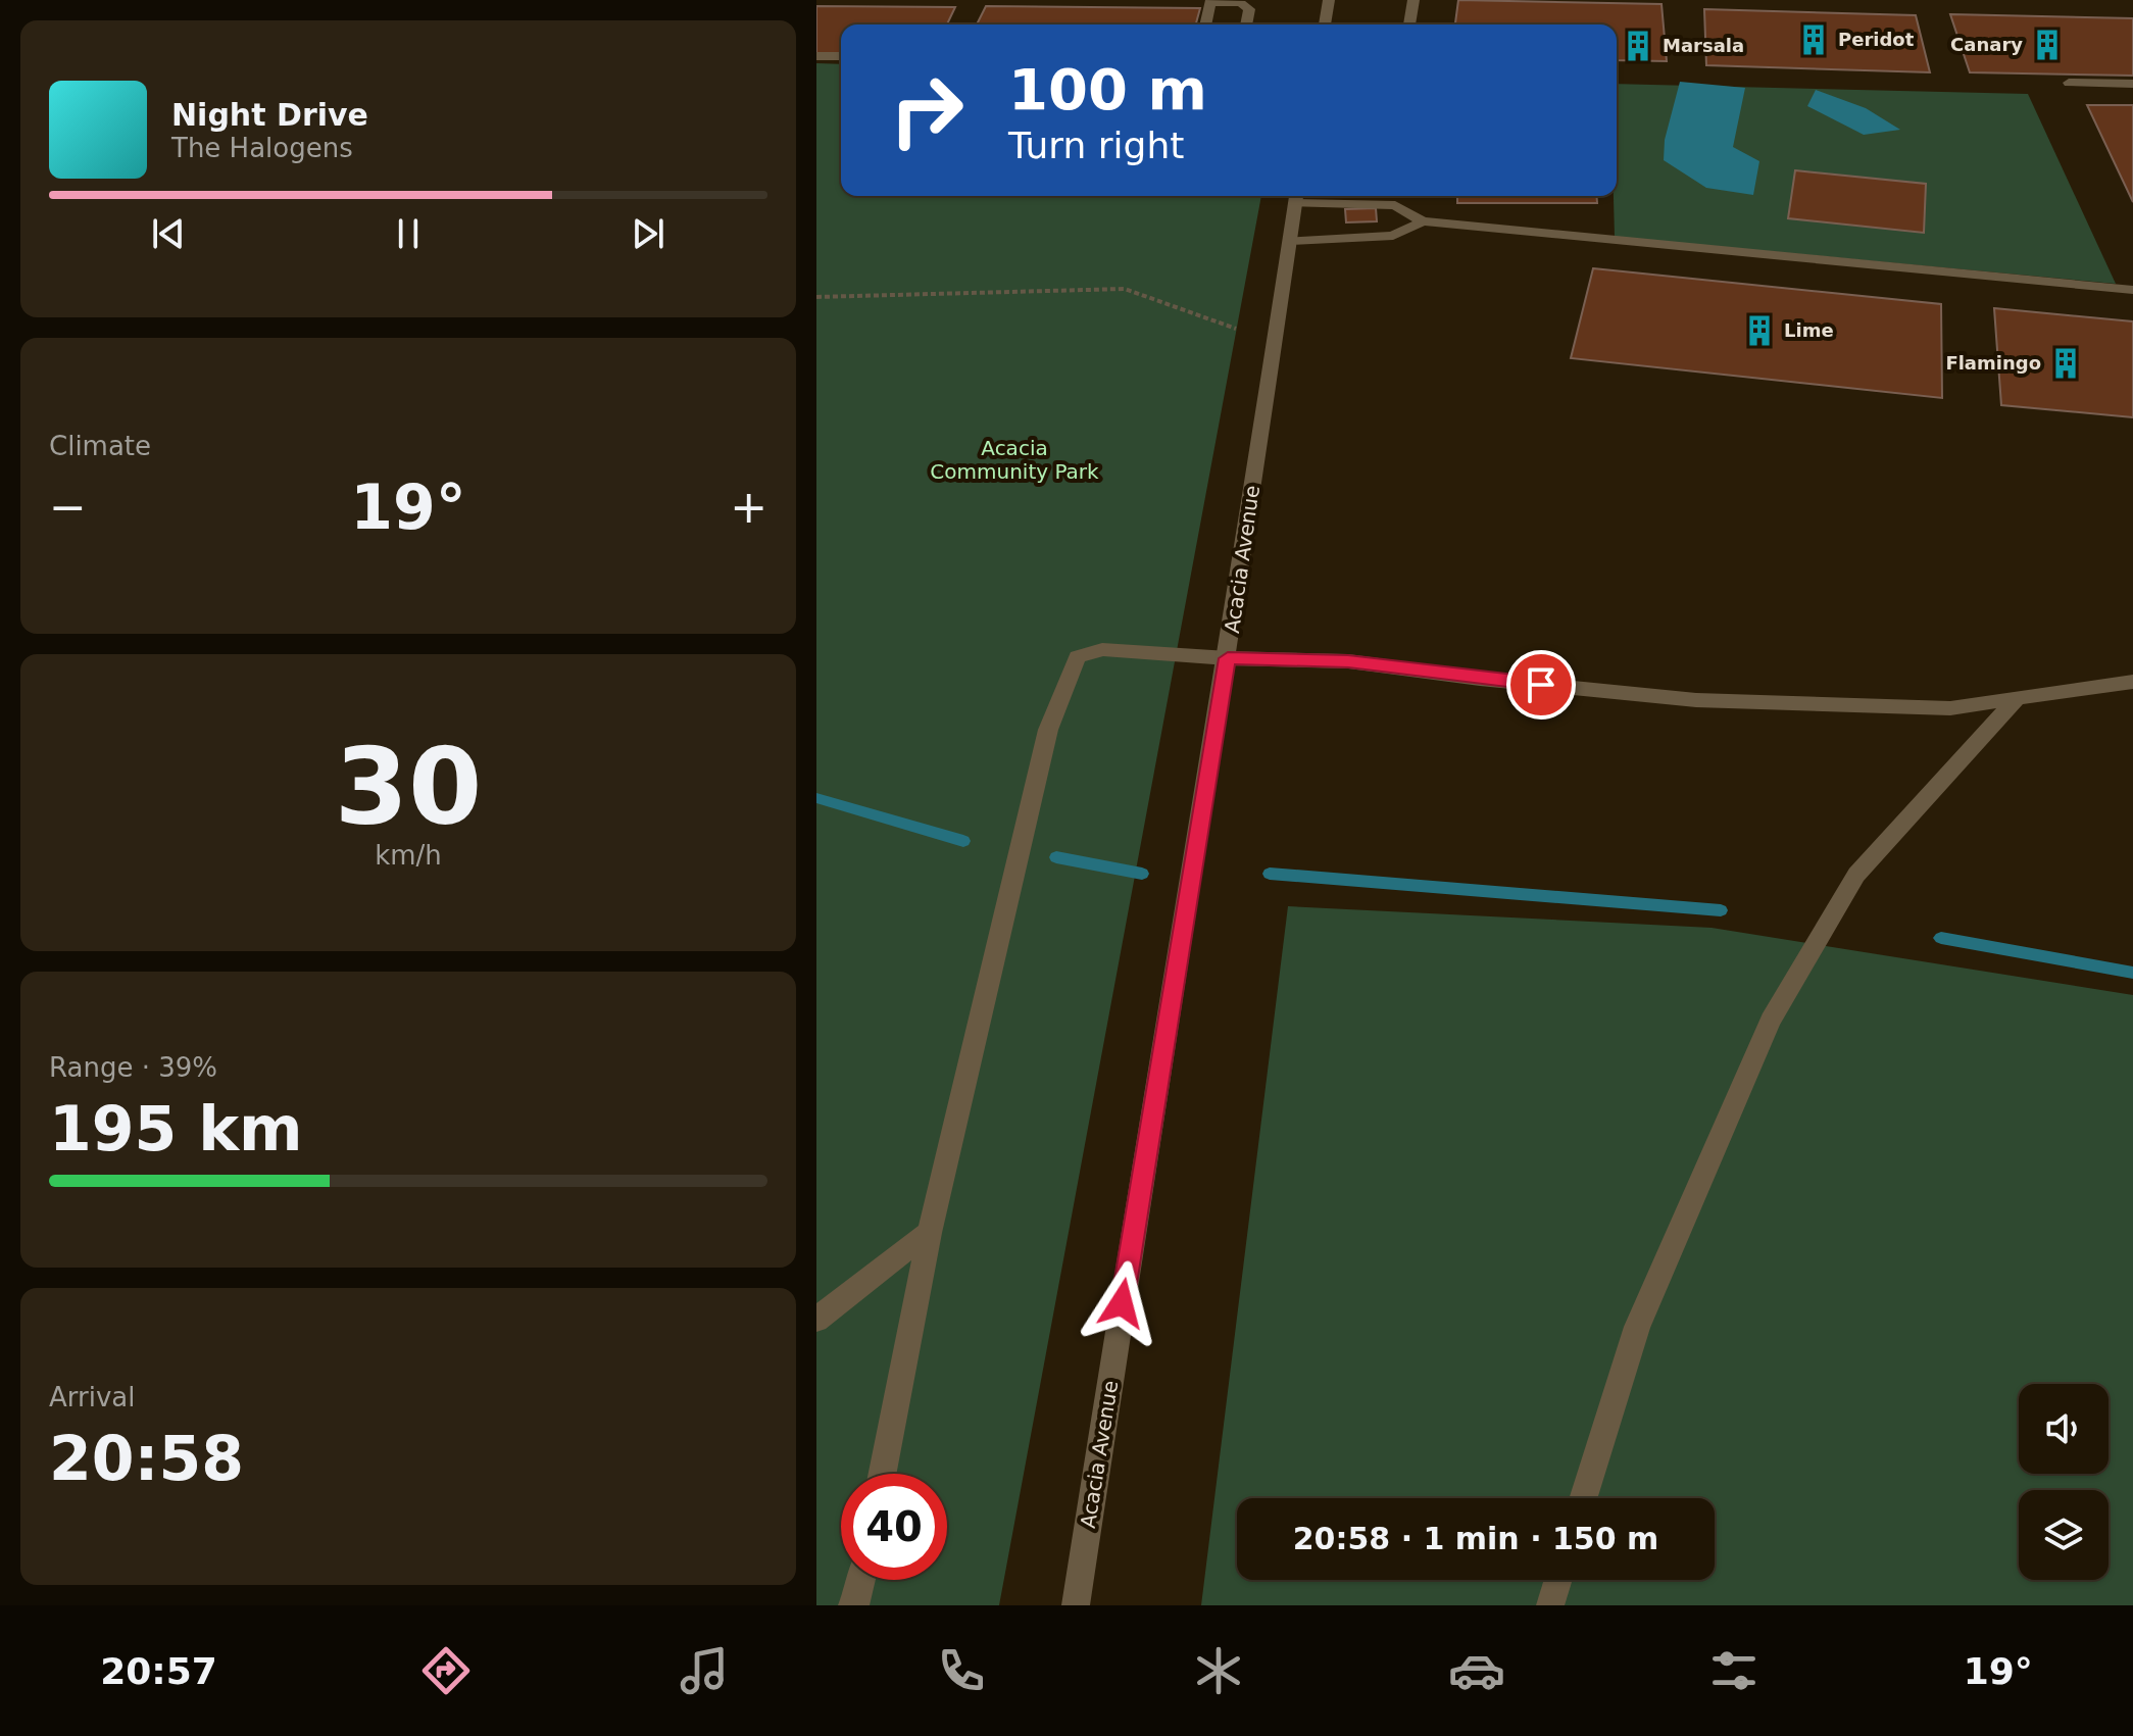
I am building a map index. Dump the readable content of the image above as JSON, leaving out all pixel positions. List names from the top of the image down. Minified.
{"streets":{"street":["Acacia Avenue"]},"parks":["Acacia Community Park"],"places":{"building":["Peridot","Canary","Marsala","Lime","Flamingo"]},"page":{"turn":["100 m","Turn right"],"song":["Night Drive","The Halogens"],"tile":["Climate",["30","km/h"],["Range · 39%","195 km"],["Arrival","20:58"]],"heat":["−","19°","+"],"limit":"40","trip":"20:58 · 1 min · 150 m","tabs":["20:57","19°"]}}
